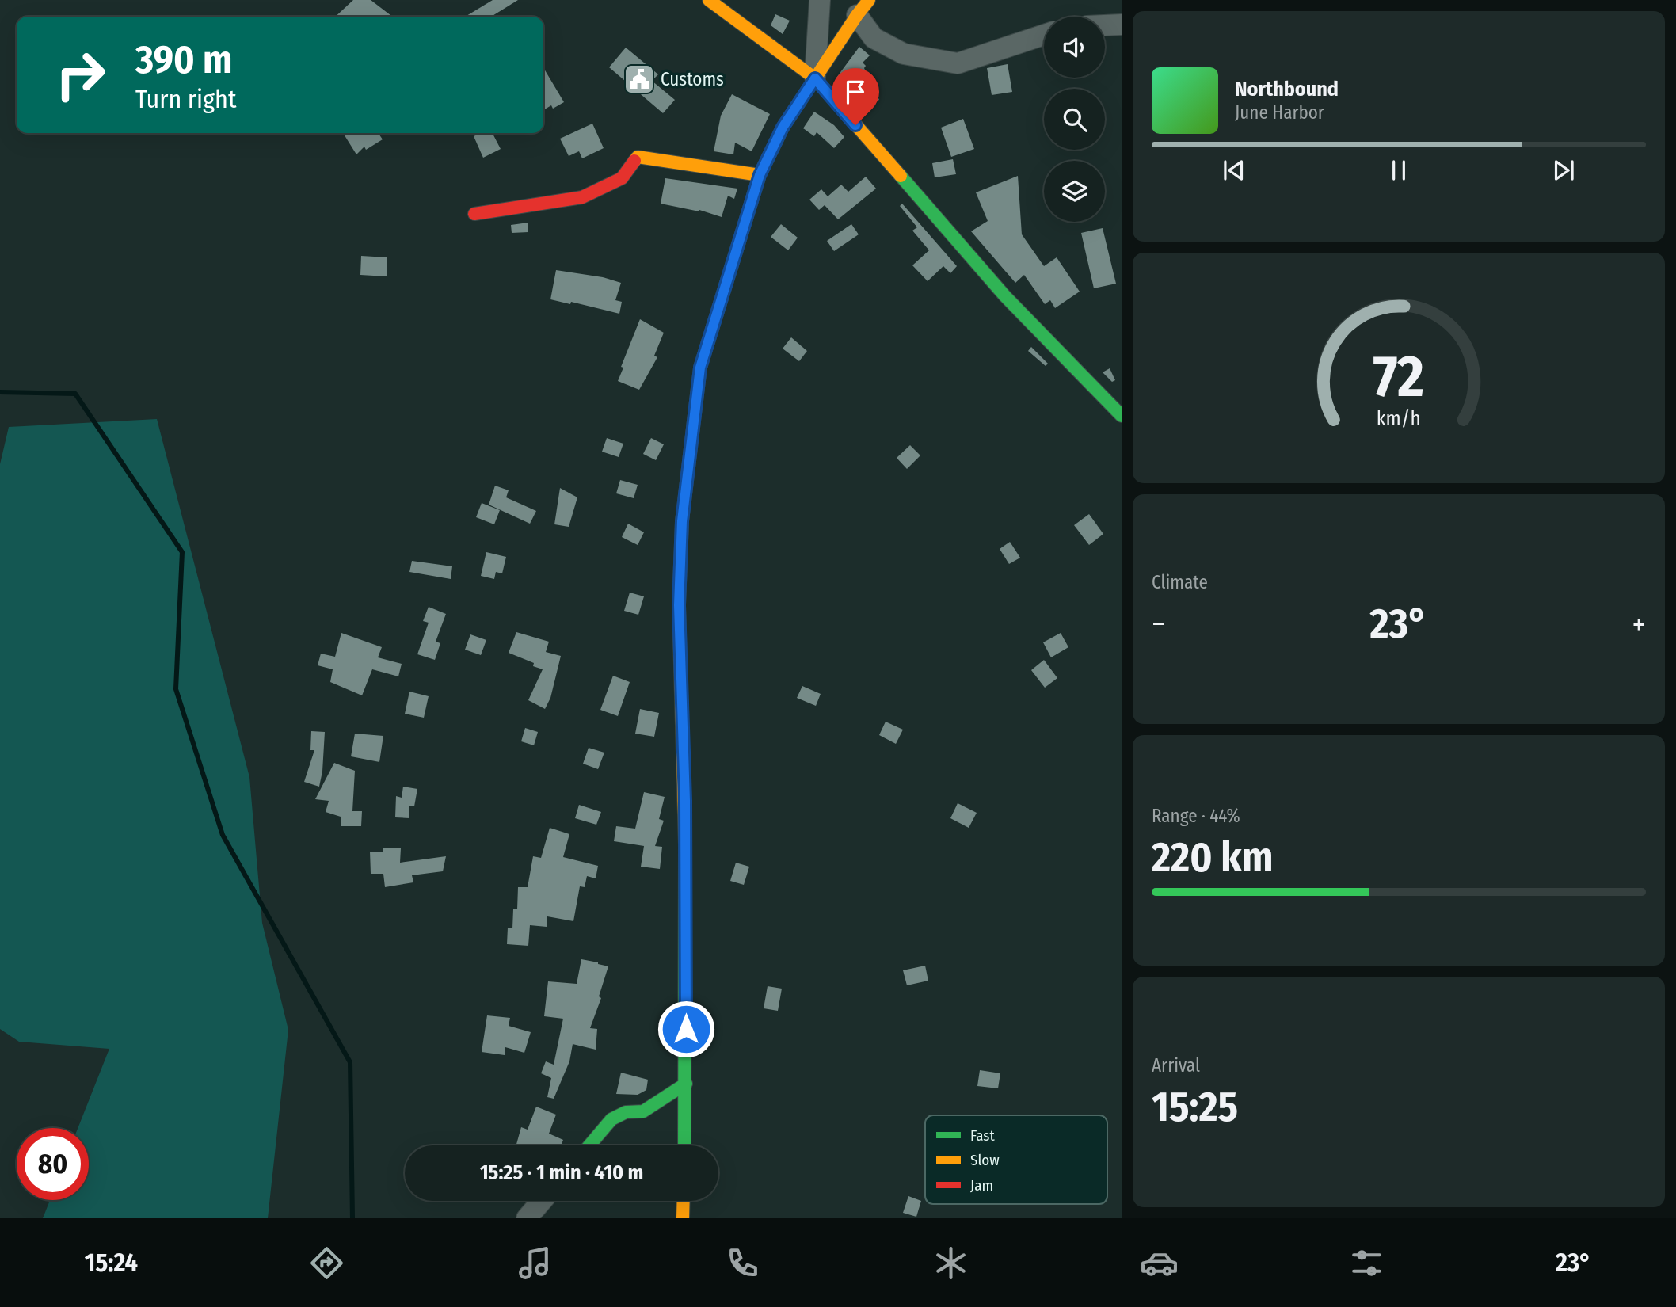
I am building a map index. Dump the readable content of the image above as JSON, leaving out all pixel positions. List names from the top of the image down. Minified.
{"places":{"public building":["Customs"]},"legend":["Fast","Slow","Jam"],"page":{"turn":["390 m","Turn right"],"song":["Northbound","June Harbor"],"tile":["Climate",["Range · 44%","220 km"],["Arrival","15:25"]],"heat":["−","23°","+"],"limit":"80","trip":"15:25 · 1 min · 410 m","tabs":["15:24","23°"],"gauge":["72","km/h"]}}
